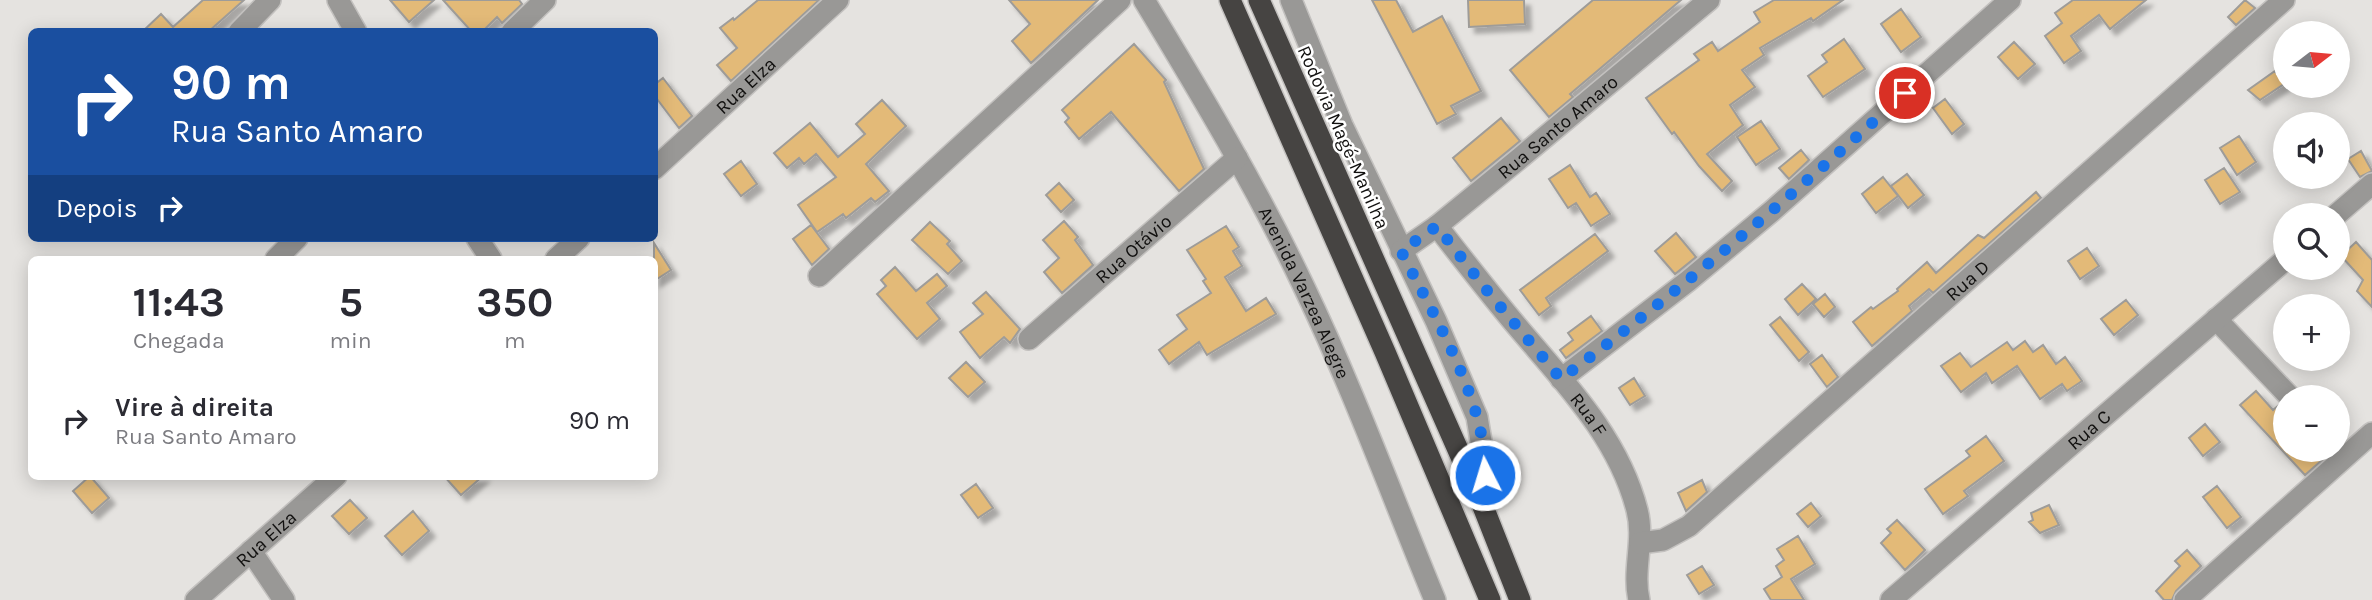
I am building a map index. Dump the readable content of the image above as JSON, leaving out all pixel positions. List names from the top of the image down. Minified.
{"streets":{"highway":["Rodovia Magé-Manilha"],"street":["Rua Elza","Rua Santo Amaro","Rua Otávio","Rua D","Avenida Varzea Alegre","Rua F","Rua C"]},"crossings":[["Rua Santo Amaro","Rua F"],["Rua Otávio","Avenida Varzea Alegre"],["Rua D","Rua F"]],"north":"right","page":{"map_buttons":["+","−"],"turn":["90 m","Rua Santo Amaro"],"then":"Depois","eta":["11:43","Chegada","5","min","350","m"],"list":[{"name":"Vire à direita","note":"Rua Santo Amaro","value":"90 m"}]}}
